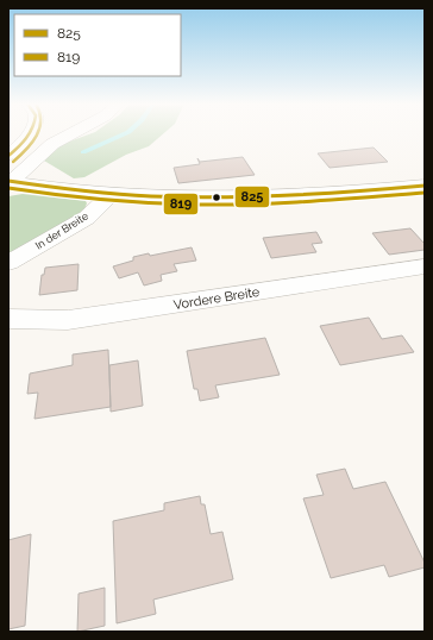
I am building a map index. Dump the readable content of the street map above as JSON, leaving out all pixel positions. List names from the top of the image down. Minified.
{"streets":{"street":["In der Breite","Vordere Breite"]},"lines":["transit line 825","transit line 819"],"legend":["825","819"]}
